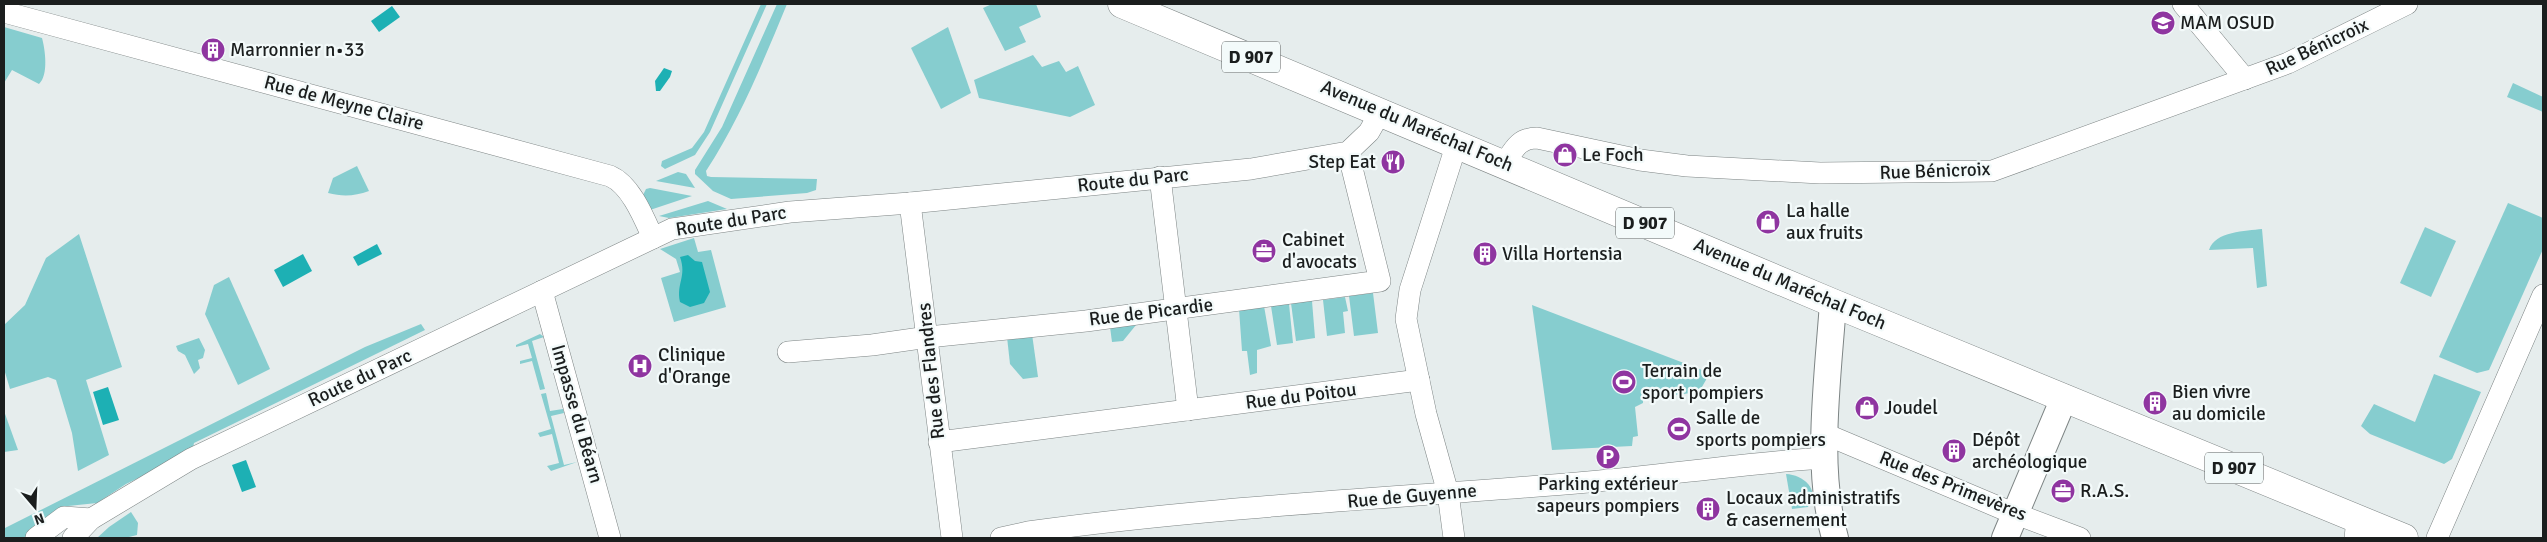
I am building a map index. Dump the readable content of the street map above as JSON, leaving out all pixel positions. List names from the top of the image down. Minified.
{"streets":{"main road":["D 907","Avenue du Maréchal Foch"],"street":["Rue Bénicroix","Rue de Meyne Claire","Route du Parc","Rue de Picardie","Rue des Flandres","Rue du Poitou","Impasse du Béarn","Rue des Primevères","Rue de Guyenne"]},"crossings":[["Rue Bénicroix","Avenue du Maréchal Foch"],["Rue de Meyne Claire","Route du Parc"],["Route du Parc","Rue de Picardie"],["Route du Parc","Rue des Flandres"],["Route du Parc","Impasse du Béarn"],["Rue de Picardie","Rue des Flandres"],["Rue des Flandres","Rue du Poitou"],["Rue des Primevères","Rue de Guyenne"]],"places":{"school or university":["MAM OSUD"],"building":["Marronnier n•33","Villa Hortensia","Bien vivre au domicile","Dépôt archéologique","Locaux administratifs & casernement"],"shop":["Le Foch","La halle aux fruits","Joudel"],"restaurant":["Step Eat"],"office":["Cabinet d'avocats","R.A.S."],"hospital":["Clinique d'Orange"],"sports":["Terrain de sport pompiers","Salle de sports pompiers"],"parking":["Parking extérieur sapeurs pompiers"]},"north":"bottom"}
